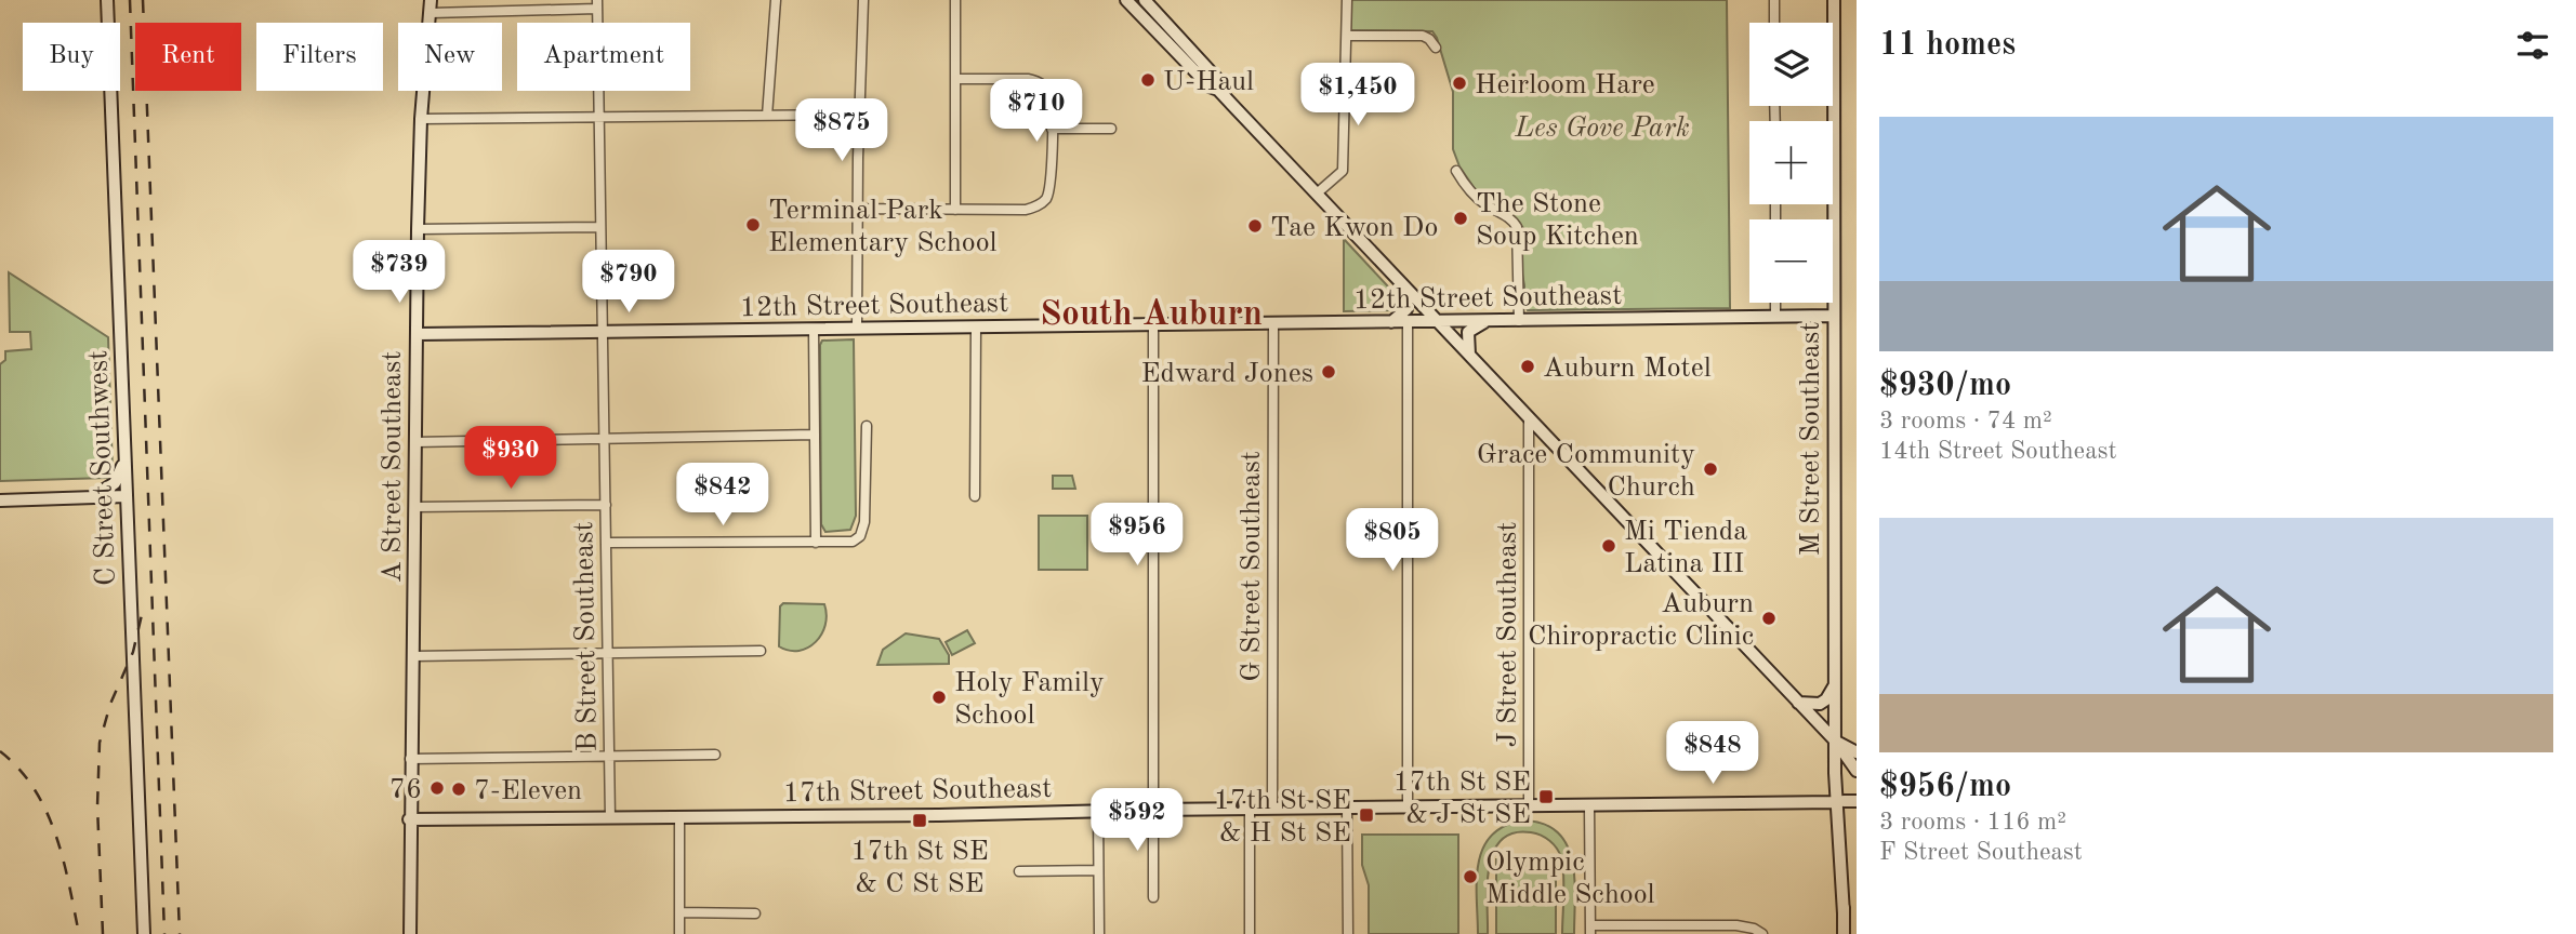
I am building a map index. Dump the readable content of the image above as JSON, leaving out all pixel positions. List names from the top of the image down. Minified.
{"streets":{"main road":["12th Street Southeast","M Street Southeast","A Street Southeast","C Street Southwest","17th Street Southeast"],"street":["G Street Southeast","J Street Southeast","B Street Southeast"]},"crossings":[["12th Street Southeast","M Street Southeast"],["12th Street Southeast","A Street Southeast"],["12th Street Southeast","G Street Southeast"],["12th Street Southeast","B Street Southeast"],["M Street Southeast","17th Street Southeast"],["A Street Southeast","17th Street Southeast"],["G Street Southeast","17th Street Southeast"],["J Street Southeast","17th Street Southeast"],["B Street Southeast","17th Street Southeast"]],"districts":["South Auburn"],"parks":["Les Gove Park"],"places":{"other":["U-Haul","Heirloom Hare","The Stone Soup Kitchen","Terminal Park Elementary School","Tae Kwon Do","Auburn Motel","Edward Jones","Grace Community Church","Mi Tienda Latina III","Auburn Chiropractic Clinic","Holy Family School","76","7-Eleven","Olympic Middle School"],"transit":["17th St SE & J St SE","17th St SE & H St SE","17th St SE & C St SE"]},"page":{"heading":"11 homes","map_buttons":["+","−"],"chip":["Buy","Rent","Filters","New","Apartment"],"price":["$1,450","$710","$875","$739","$790","$930","$842","$956","$805","$848","$592"],"list":[{"name":"$930/mo","note":"3 rooms · 74 m² · 14th Street Southeast"},{"name":"$956/mo","note":"3 rooms · 116 m² · F Street Southeast"}]}}
